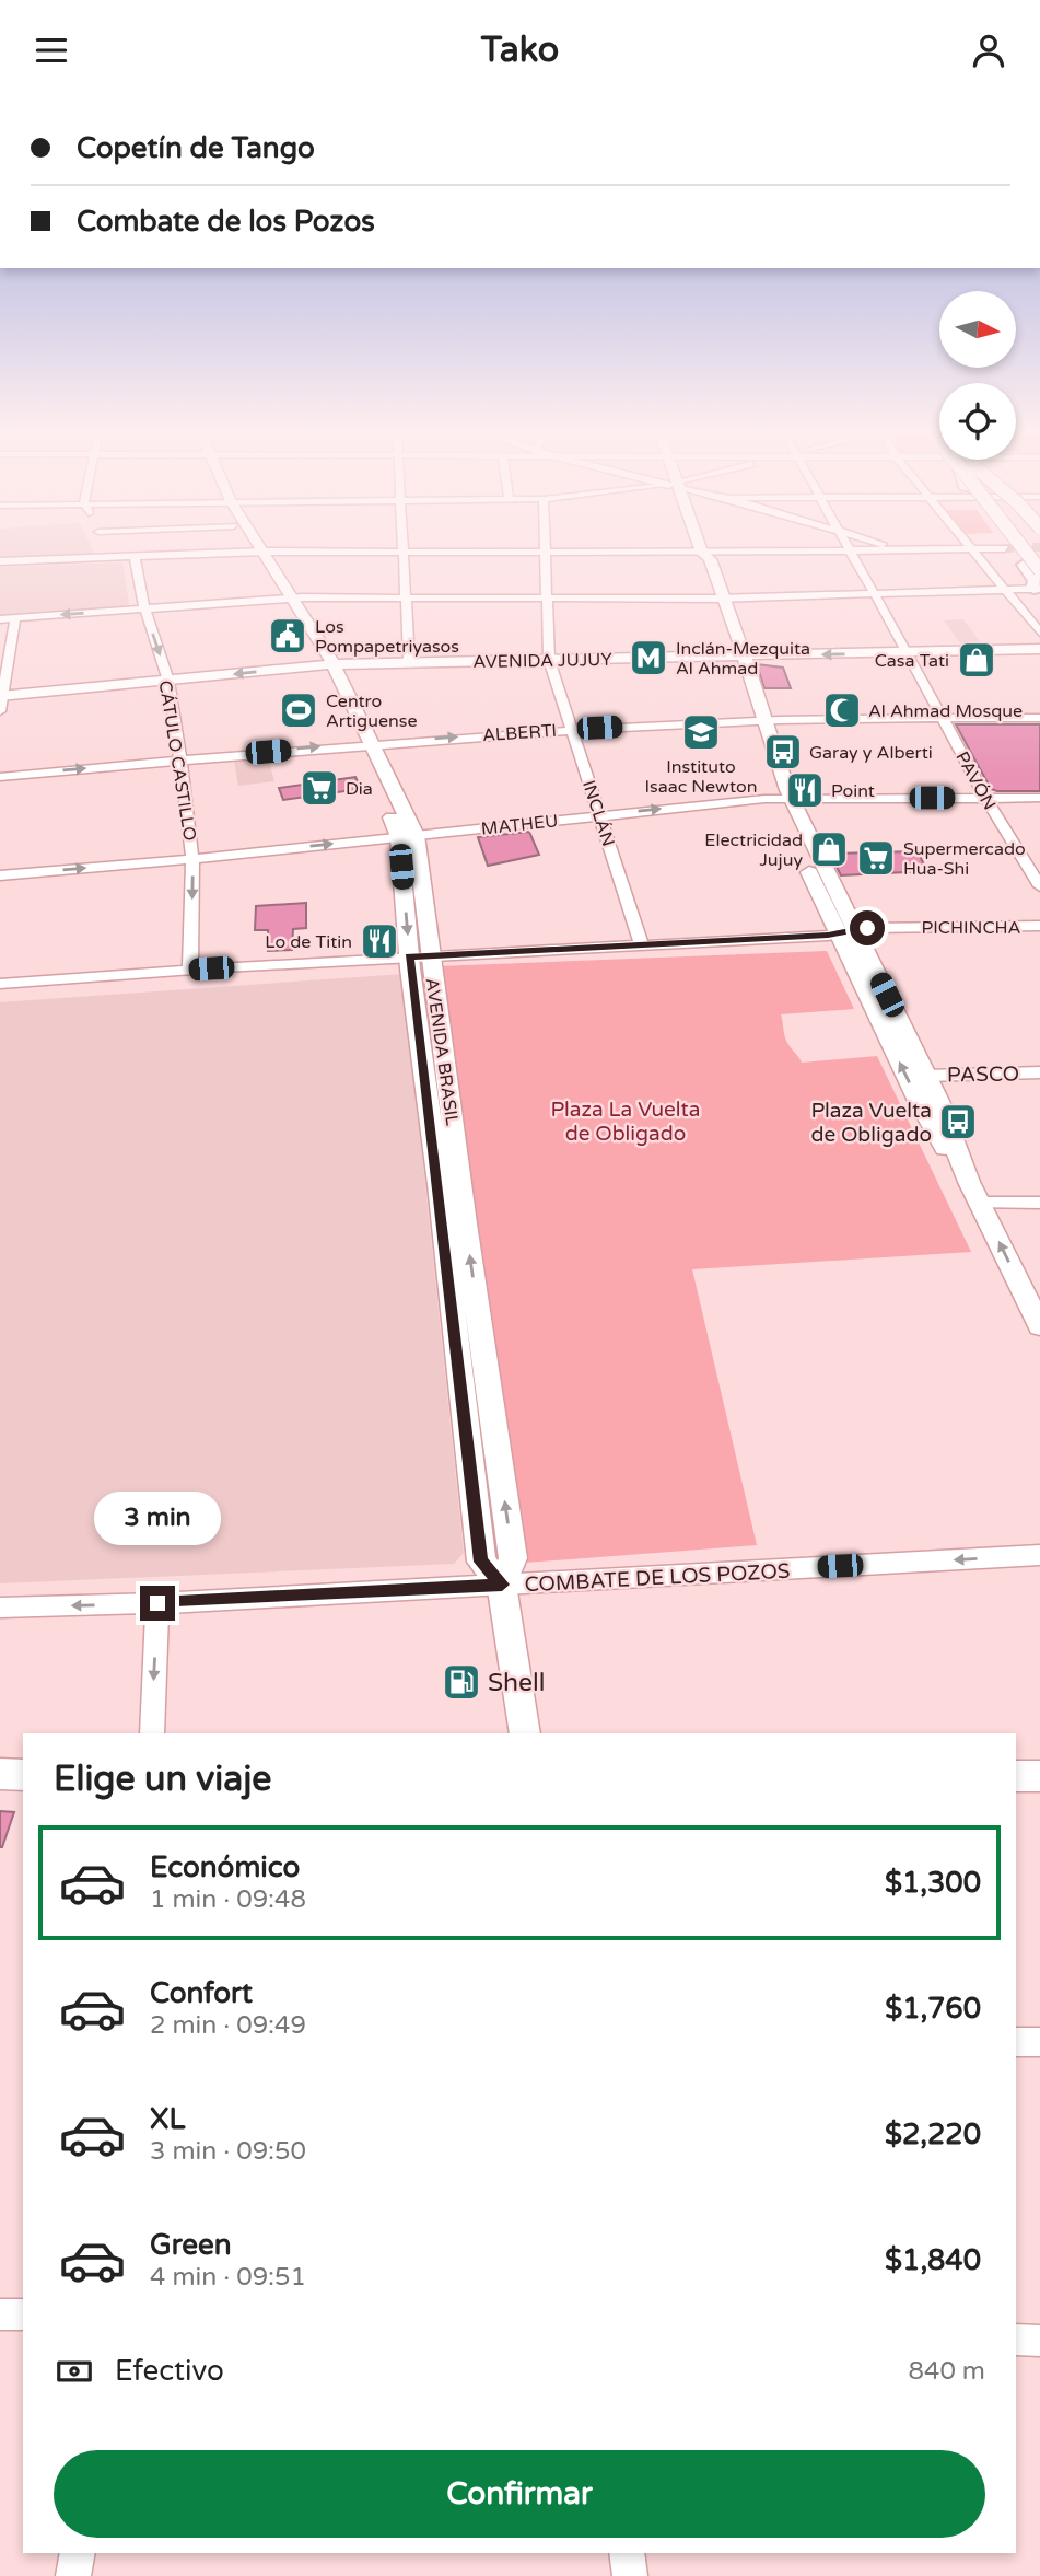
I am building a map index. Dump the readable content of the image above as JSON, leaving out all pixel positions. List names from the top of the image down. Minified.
{"streets":{"main road":["AVENIDA JUJUY","AVENIDA BRASIL"],"street":["ALBERTI","CÁTULO CASTILLO","PAVÓN","INCLÁN","MATHEU","PICHINCHA","PASCO","COMBATE DE LOS POZOS"]},"crossings":[["AVENIDA JUJUY","CÁTULO CASTILLO"],["AVENIDA JUJUY","PAVÓN"],["AVENIDA JUJUY","INCLÁN"],["AVENIDA JUJUY","AVENIDA BRASIL"],["ALBERTI","CÁTULO CASTILLO"],["ALBERTI","PAVÓN"],["ALBERTI","INCLÁN"],["ALBERTI","AVENIDA BRASIL"],["CÁTULO CASTILLO","MATHEU"],["CÁTULO CASTILLO","PICHINCHA"],["PAVÓN","MATHEU"],["INCLÁN","MATHEU"],["INCLÁN","PICHINCHA"],["MATHEU","AVENIDA BRASIL"],["PICHINCHA","AVENIDA BRASIL"],["AVENIDA BRASIL","COMBATE DE LOS POZOS"]],"one_way":["CÁTULO CASTILLO","MATHEU","COMBATE DE LOS POZOS"],"parks":["Plaza La Vuelta de Obligado"],"places":{"public building":["Los Pompapetriyasos"],"metro station":["Inclán-Mezquita Al Ahmad"],"shop":["Casa Tati","Electricidad Jujuy"],"sports":["Centro Artiguense"],"mosque":["Al Ahmad Mosque"],"school or university":["Instituto Isaac Newton"],"bus stop":["Garay y Alberti","Plaza Vuelta de Obligado"],"supermarket":["Dia","Supermercado Hua-Shi"],"restaurant":["Point","Lo de Titin"],"fuel station":["Shell"]},"north":"right","page":{"header":"Tako","banner":["Copetín de Tango","Combate de los Pozos"],"bubble":"3 min","heading":"Elige un viaje","list":[{"name":"Económico","note":"1 min · 09:48","value":"$1,300"},{"name":"Confort","note":"2 min · 09:49","value":"$1,760"},{"name":"XL","note":"3 min · 09:50","value":"$2,220"},{"name":"Green","note":"4 min · 09:51","value":"$1,840"}],"pay":["Efectivo","840 m"],"buttons":"Confirmar"}}
